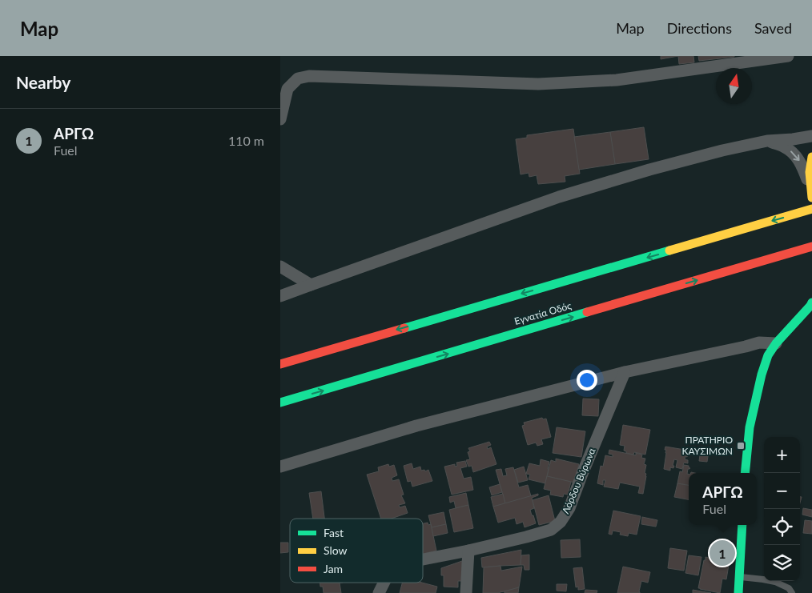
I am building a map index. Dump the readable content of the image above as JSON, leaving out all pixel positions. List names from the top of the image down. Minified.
{"streets":{"main road":["Εγνατία Οδός"],"street":["Λόρδου Βύρωνα"]},"places":{"transit":["ΠΡΑΤΗΡΙΟ ΚΑΥΣΙΜΩΝ"]},"legend":["Fast","Slow","Jam"],"north":"top","page":{"header":"Map","nav":["Map","Directions","Saved"],"heading":"Nearby","list":[{"mark":"1","name":"ΑΡΓΩ","note":"Fuel","value":"110 m"}],"map_buttons":["+","−"],"popup":["ΑΡΓΩ","Fuel"],"pins":"1"}}
